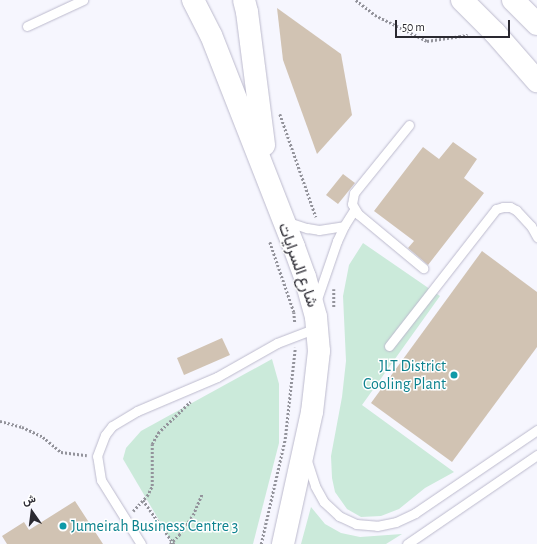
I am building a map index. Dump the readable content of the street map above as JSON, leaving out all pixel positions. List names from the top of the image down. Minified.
{"streets":{"main road":["شارع السرايات"]},"places":["JLT District Cooling Plant","Jumeirah Business Centre 3"],"scale_bar":"50 m","north":"top"}
